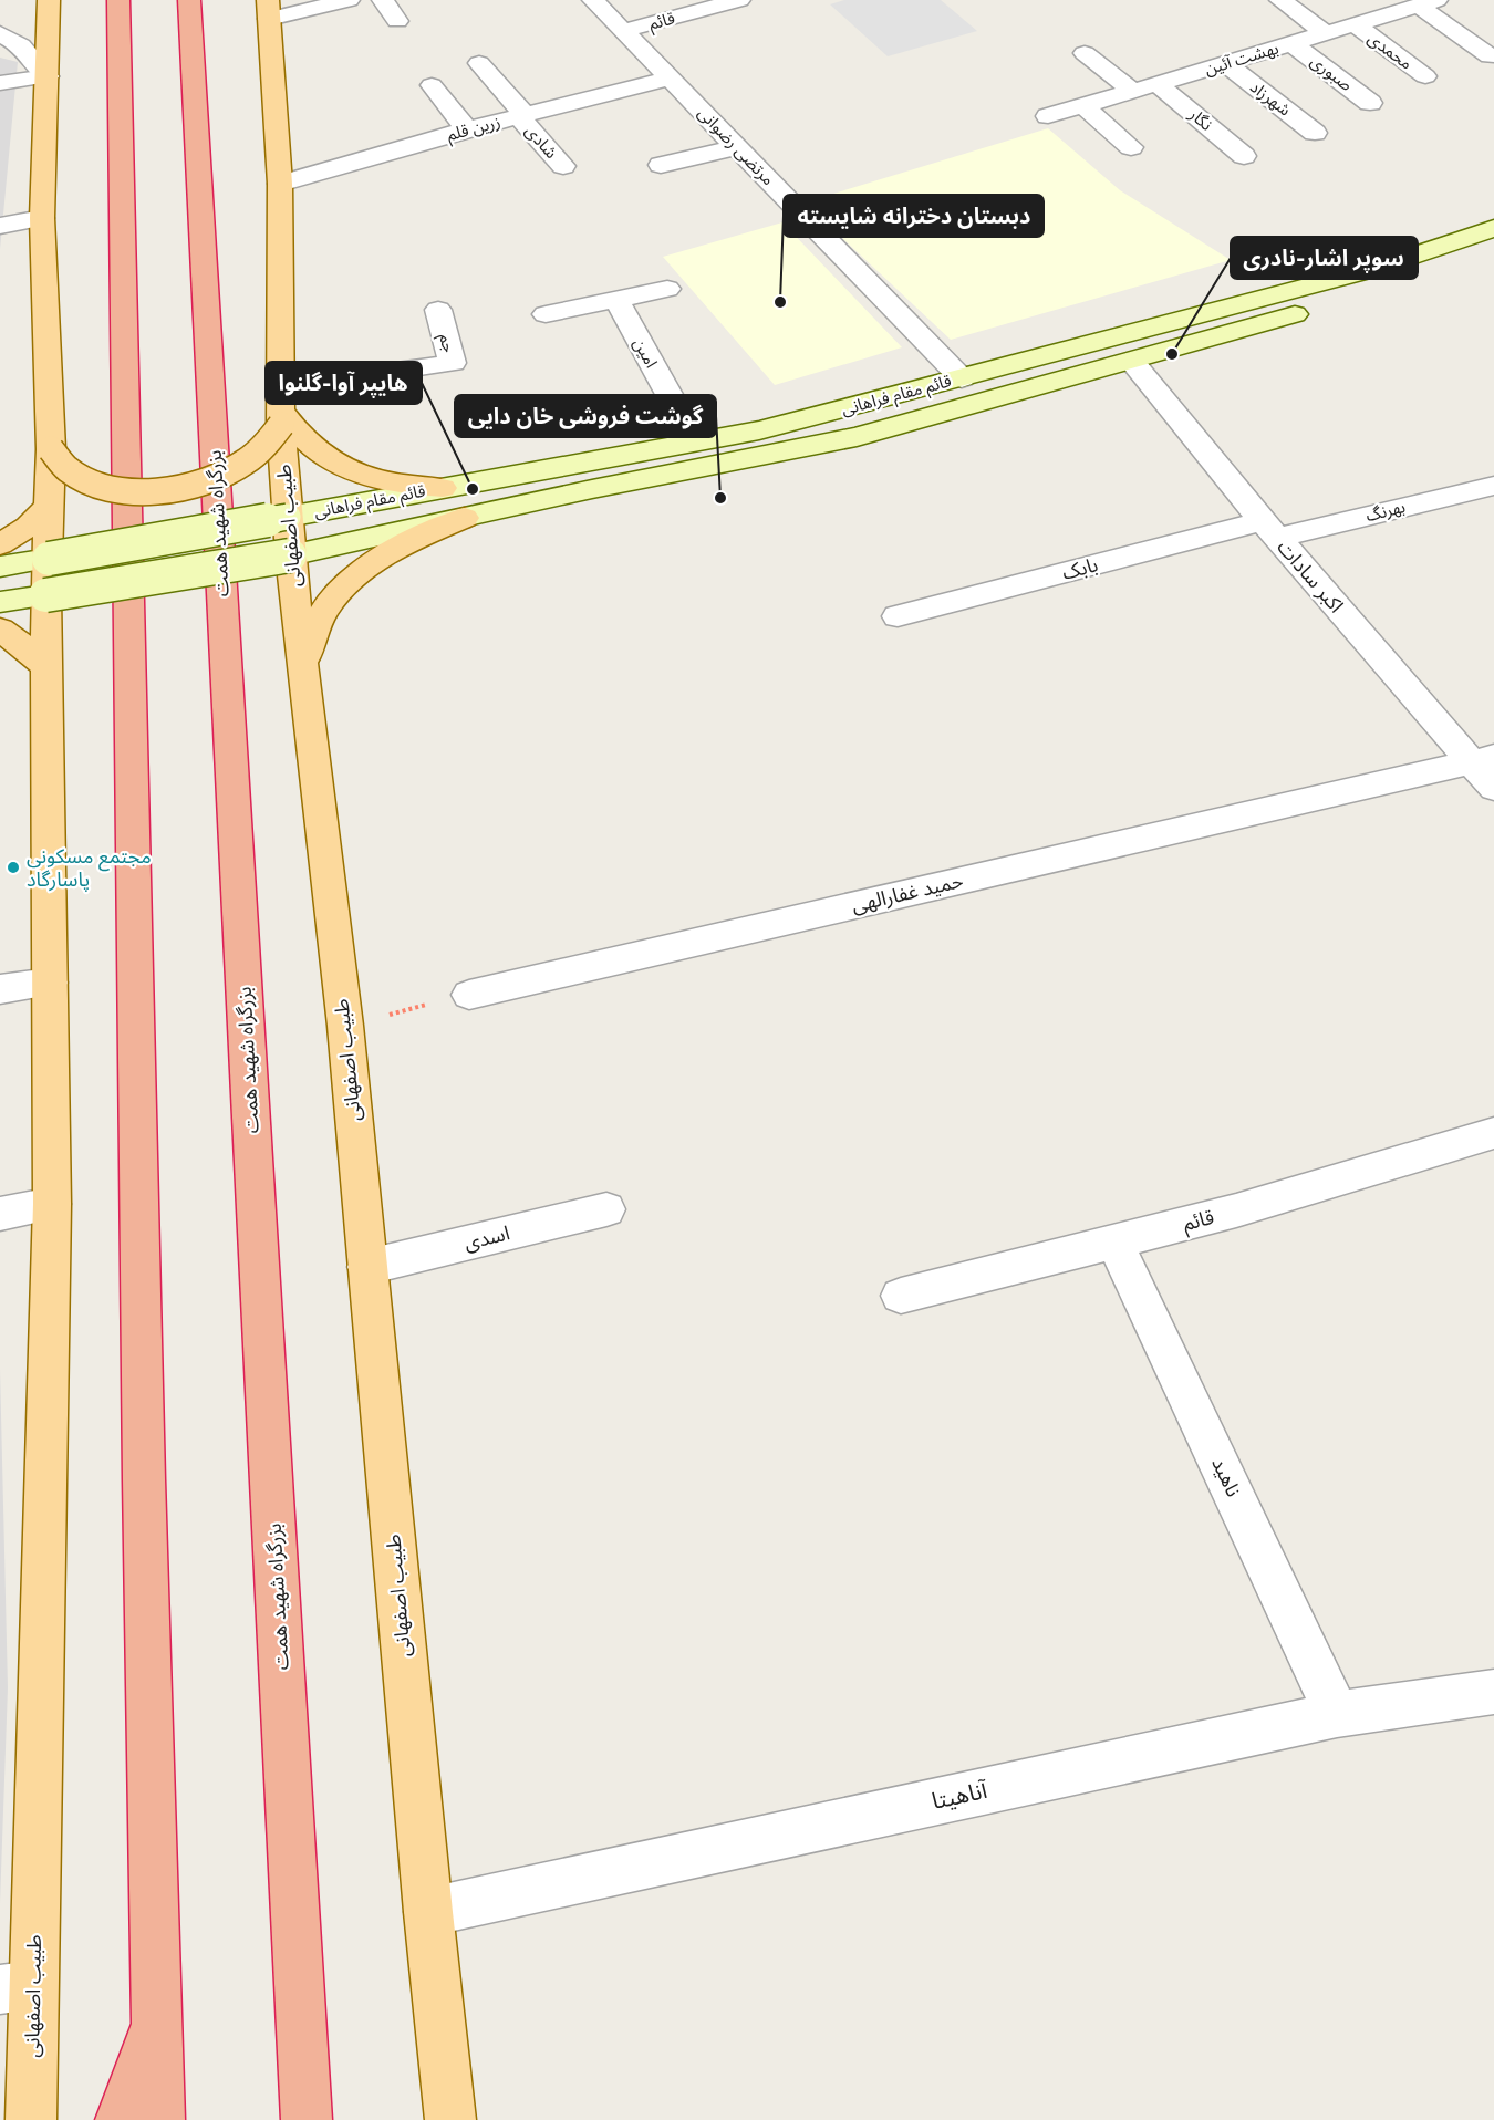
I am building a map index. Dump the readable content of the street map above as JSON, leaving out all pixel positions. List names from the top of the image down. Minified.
{"streets":{"highway":["بزرگراه شهید همت"],"main road":["قائم مقام فراهانی","طبیب اصفهانی"],"street":["قائم","محمدی","بهشت آئین","صبوری","شهرزاد","نگار","زرین قلم","شادی","مرتضی رضوانی","جم","امین","بهرنگ","بابک","اکبر سادات","حمید غفارالهی","اسدی","ناهید","آناهیتا"]},"crossings":[["قائم","مرتضی رضوانی"],["قائم","ناهید"],["محمدی","بهشت آئین"],["بهشت آئین","صبوری"],["بهشت آئین","شهرزاد"],["بهشت آئین","نگار"],["زرین قلم","شادی"],["زرین قلم","مرتضی رضوانی"],["زرین قلم","طبیب اصفهانی"],["مرتضی رضوانی","قائم مقام فراهانی"],["جم","طبیب اصفهانی"],["امین","قائم مقام فراهانی"],["قائم مقام فراهانی","طبیب اصفهانی"],["قائم مقام فراهانی","اکبر سادات"],["بهرنگ","بابک"],["بهرنگ","اکبر سادات"],["طبیب اصفهانی","اسدی"],["طبیب اصفهانی","آناهیتا"],["بابک","اکبر سادات"],["اکبر سادات","حمید غفارالهی"],["ناهید","آناهیتا"]],"places":["دبستان دخترانه شایسته","سوپر اشار-نادری","هایپر آوا-گلنوا","گوشت فروشی خان دایی","مجتمع مسکونی پاسارگاد"]}
